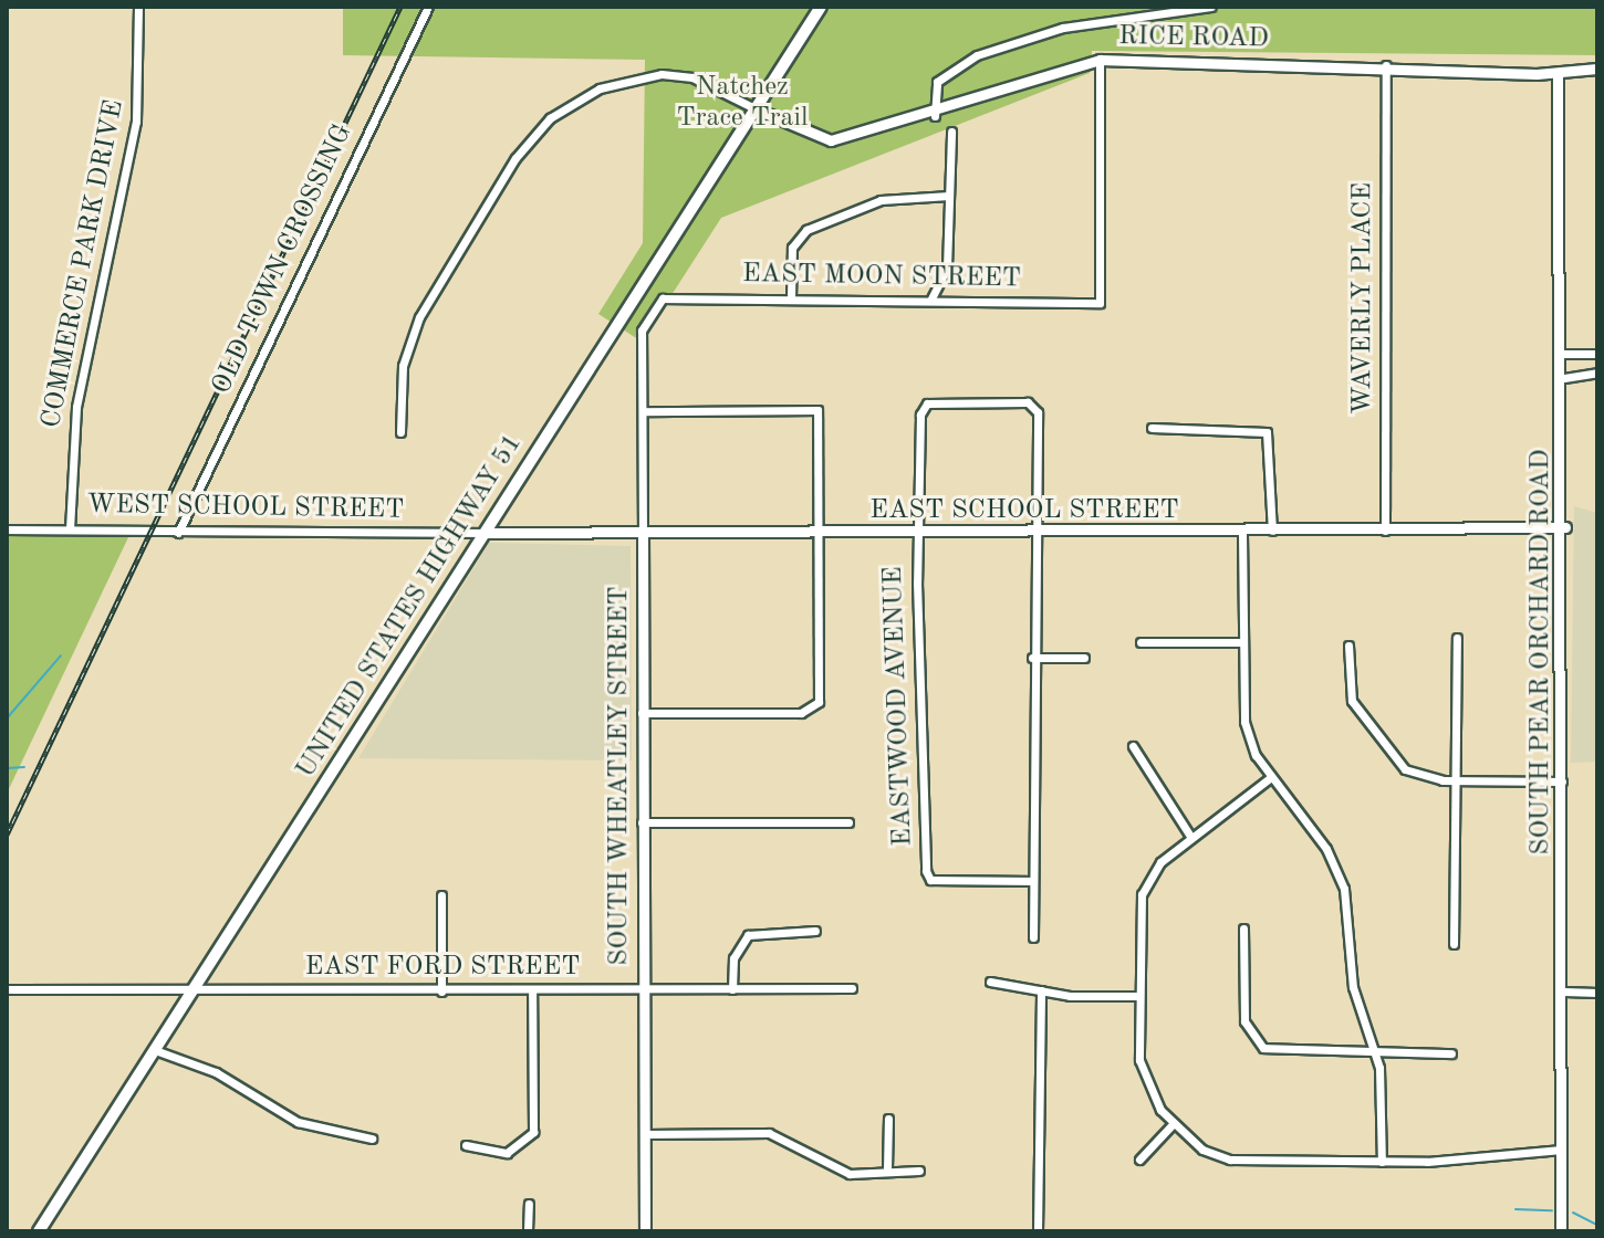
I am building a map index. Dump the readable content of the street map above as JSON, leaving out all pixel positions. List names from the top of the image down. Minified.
{"streets":{"main road":["UNITED STATES HIGHWAY 51"],"street":["RICE ROAD","OLD TOWN CROSSING","COMMERCE PARK DRIVE","EAST MOON STREET","WAVERLY PLACE","WEST SCHOOL STREET","EAST SCHOOL STREET","SOUTH PEAR ORCHARD ROAD","EASTWOOD AVENUE","SOUTH WHEATLEY STREET","EAST FORD STREET"]},"crossings":[["RICE ROAD","EAST MOON STREET"],["RICE ROAD","WAVERLY PLACE"],["RICE ROAD","UNITED STATES HIGHWAY 51"],["RICE ROAD","SOUTH PEAR ORCHARD ROAD"],["OLD TOWN CROSSING","WEST SCHOOL STREET"],["COMMERCE PARK DRIVE","WEST SCHOOL STREET"],["EAST MOON STREET","SOUTH WHEATLEY STREET"],["WAVERLY PLACE","EAST SCHOOL STREET"],["WEST SCHOOL STREET","EAST SCHOOL STREET"],["WEST SCHOOL STREET","UNITED STATES HIGHWAY 51"],["EAST SCHOOL STREET","UNITED STATES HIGHWAY 51"],["EAST SCHOOL STREET","SOUTH PEAR ORCHARD ROAD"],["EAST SCHOOL STREET","EASTWOOD AVENUE"],["EAST SCHOOL STREET","SOUTH WHEATLEY STREET"],["UNITED STATES HIGHWAY 51","EAST FORD STREET"],["SOUTH WHEATLEY STREET","EAST FORD STREET"]],"parks":["Natchez Trace Trail"]}
